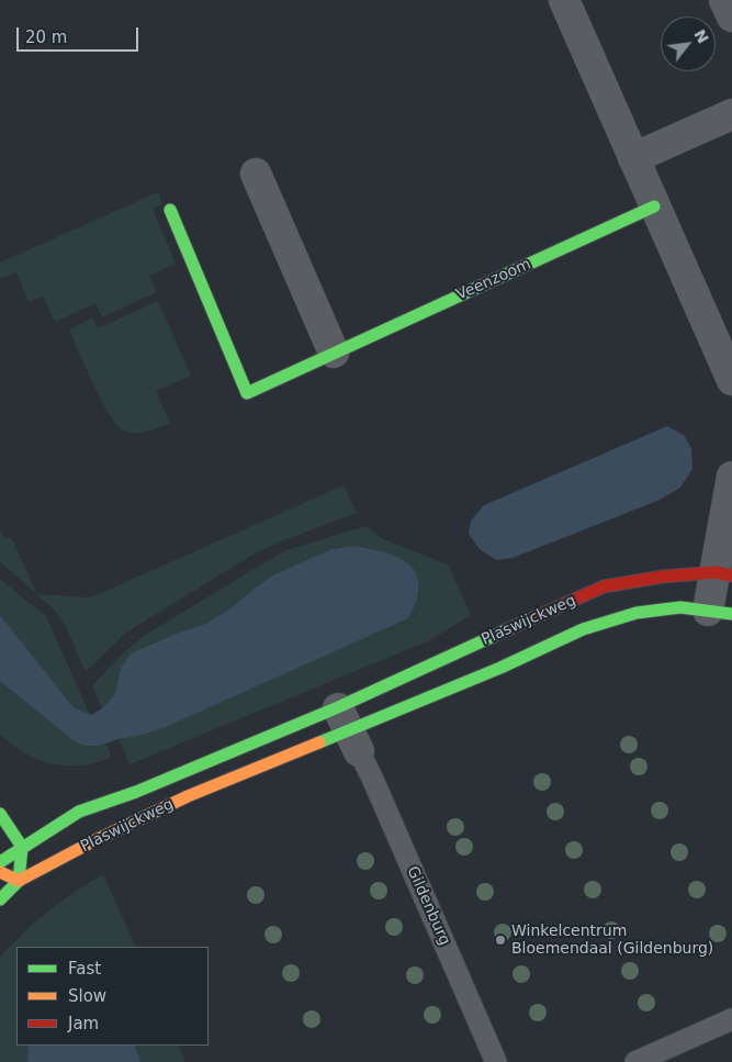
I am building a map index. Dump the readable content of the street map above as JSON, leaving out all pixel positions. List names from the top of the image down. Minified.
{"streets":{"street":["Veenzoom","Plaswijckweg"],"lane":["Gildenburg"]},"crossings":[["Plaswijckweg","Gildenburg"]],"places":["Winkelcentrum Bloemendaal (Gildenburg)"],"legend":["Fast","Slow","Jam"],"scale_bar":"20 m","north":"top right"}
